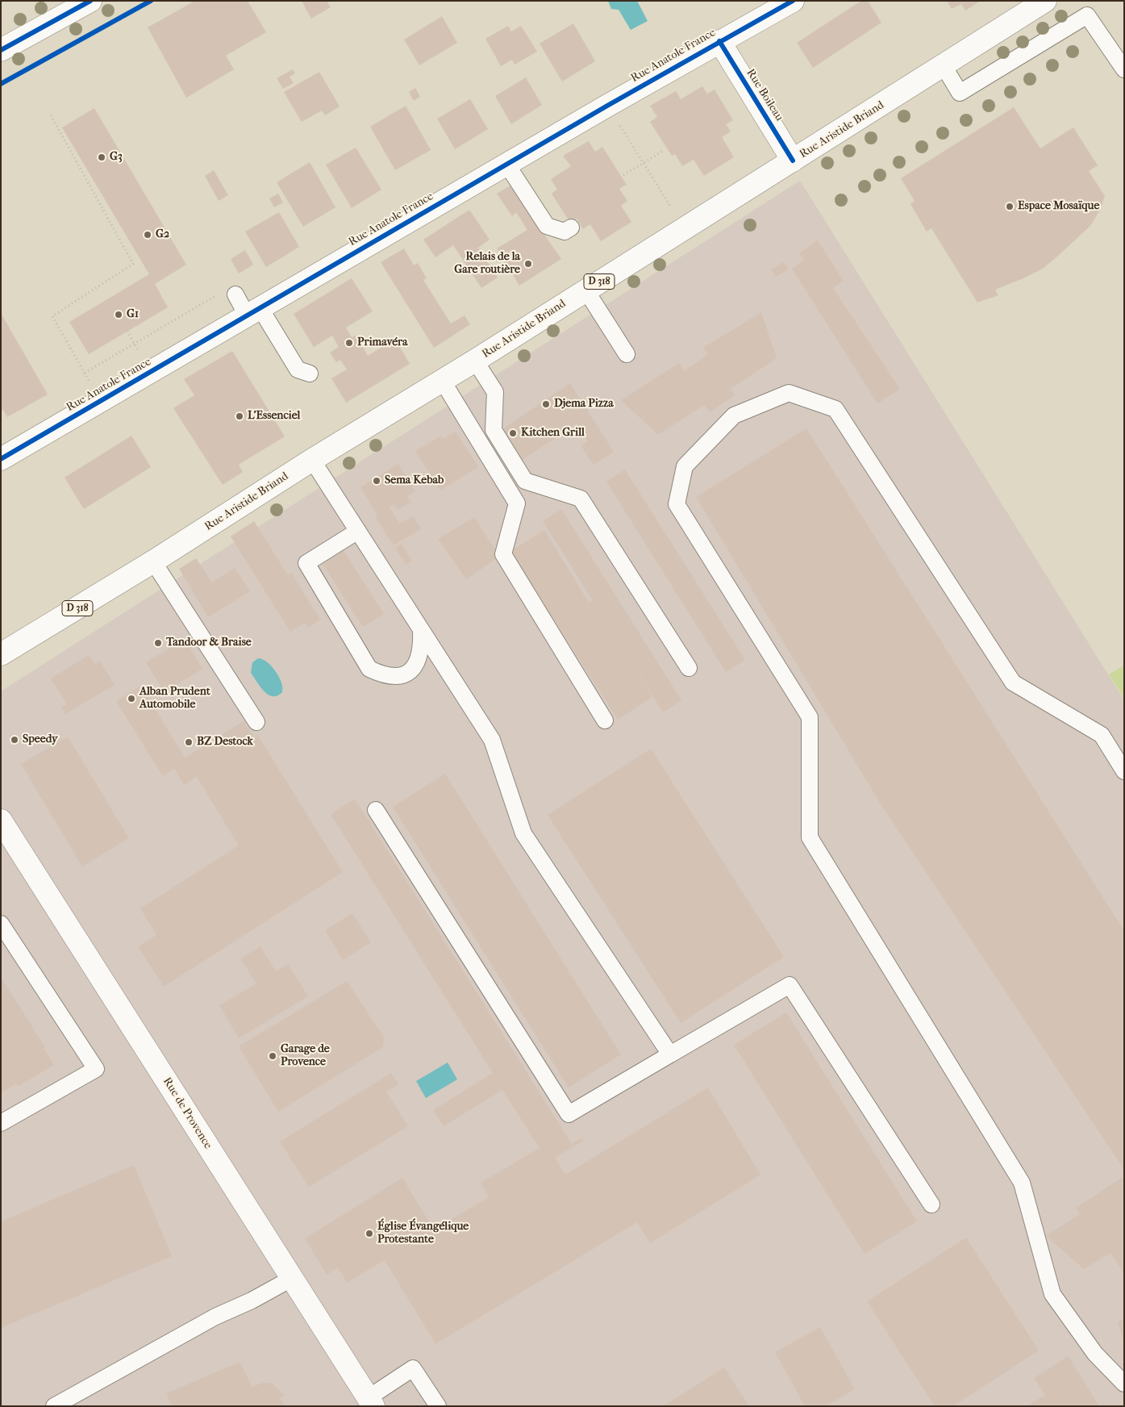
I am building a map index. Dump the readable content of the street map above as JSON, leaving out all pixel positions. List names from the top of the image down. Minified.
{"streets":{"main road":["Rue Anatole France","Rue Boileau","Rue Aristide Briand","D 318","Rue de Provence"]},"crossings":[["Rue Anatole France","Rue Boileau"],["Rue Boileau","Rue Aristide Briand"]],"places":["G3","Espace Mosaïque","G2","Relais de la Gare routière","G1","Primavéra","Djema Pizza","L'Essenciel","Kitchen Grill","Sema Kebab","Tandoor & Braise","Alban Prudent Automobile","Speedy","BZ Destock","Garage de Provence","Église Évangélique Protestante"]}
